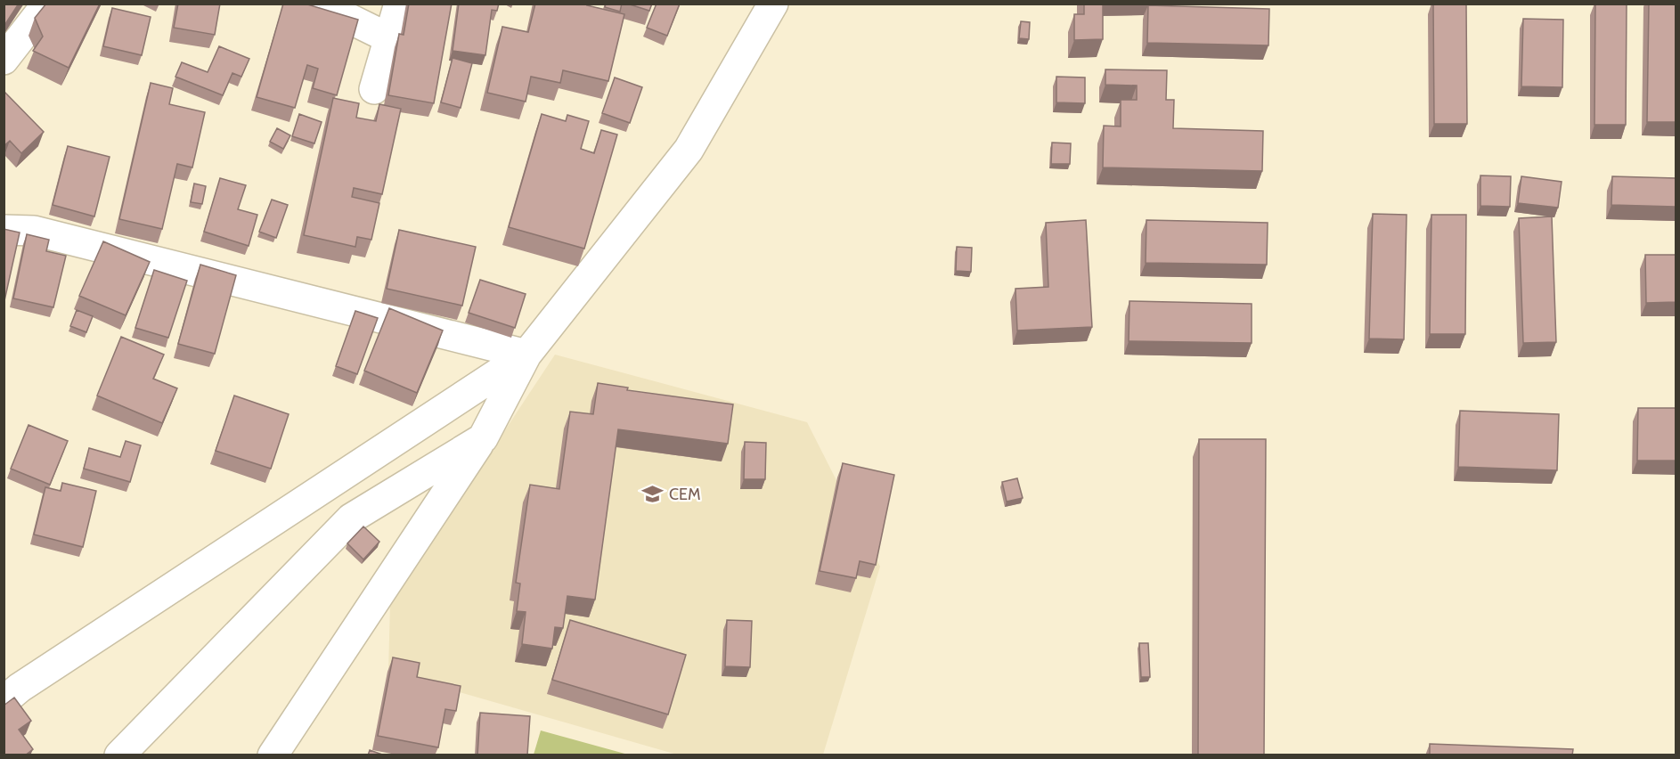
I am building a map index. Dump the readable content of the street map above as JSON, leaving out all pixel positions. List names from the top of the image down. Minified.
{"places":{"school or university":["CEM"]}}
